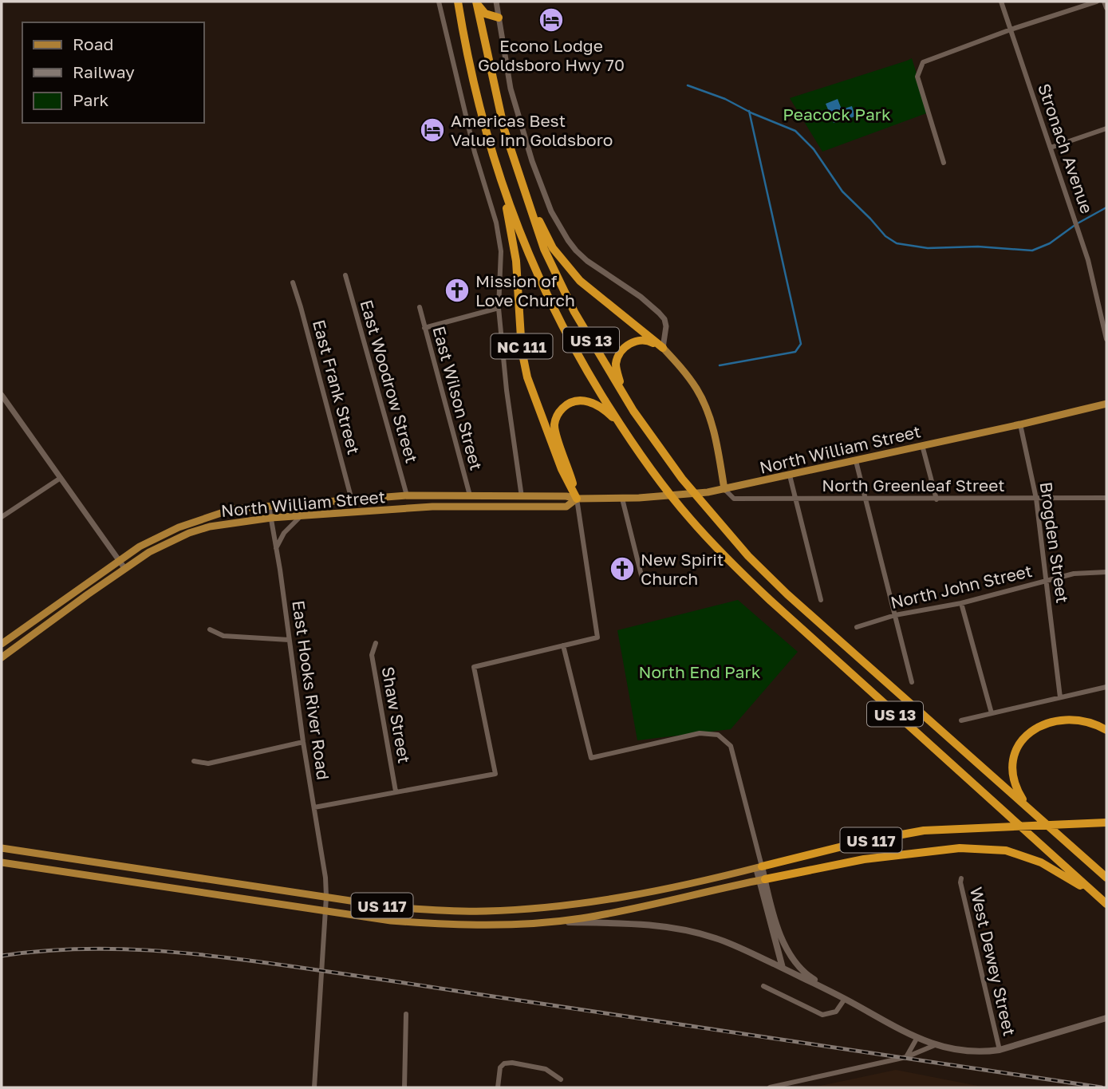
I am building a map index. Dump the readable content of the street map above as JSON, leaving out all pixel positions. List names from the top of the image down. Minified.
{"streets":{"highway":["US 13","NC 111","US 117"],"main road":["North William Street"],"street":["Stronach Avenue","East Woodrow Street","East Frank Street","East Wilson Street","North Greenleaf Street","Brogden Street","North John Street","East Hooks River Road","Shaw Street","West Dewey Street"]},"crossings":[["US 13","NC 111"],["US 13","US 117"],["NC 111","North William Street"],["East Woodrow Street","North William Street"],["East Frank Street","North William Street"],["East Wilson Street","North William Street"],["North William Street","North Greenleaf Street"],["North William Street","Brogden Street"],["North William Street","East Hooks River Road"],["North Greenleaf Street","Brogden Street"],["Brogden Street","North John Street"],["East Hooks River Road","US 117"]],"parks":["Peacock Park","North End Park"],"places":{"hotel":["Econo Lodge Goldsboro Hwy 70","Americas Best Value Inn Goldsboro"],"church":["Mission of Love Church","New Spirit Church"]},"legend":["Road","Railway","Park"]}
